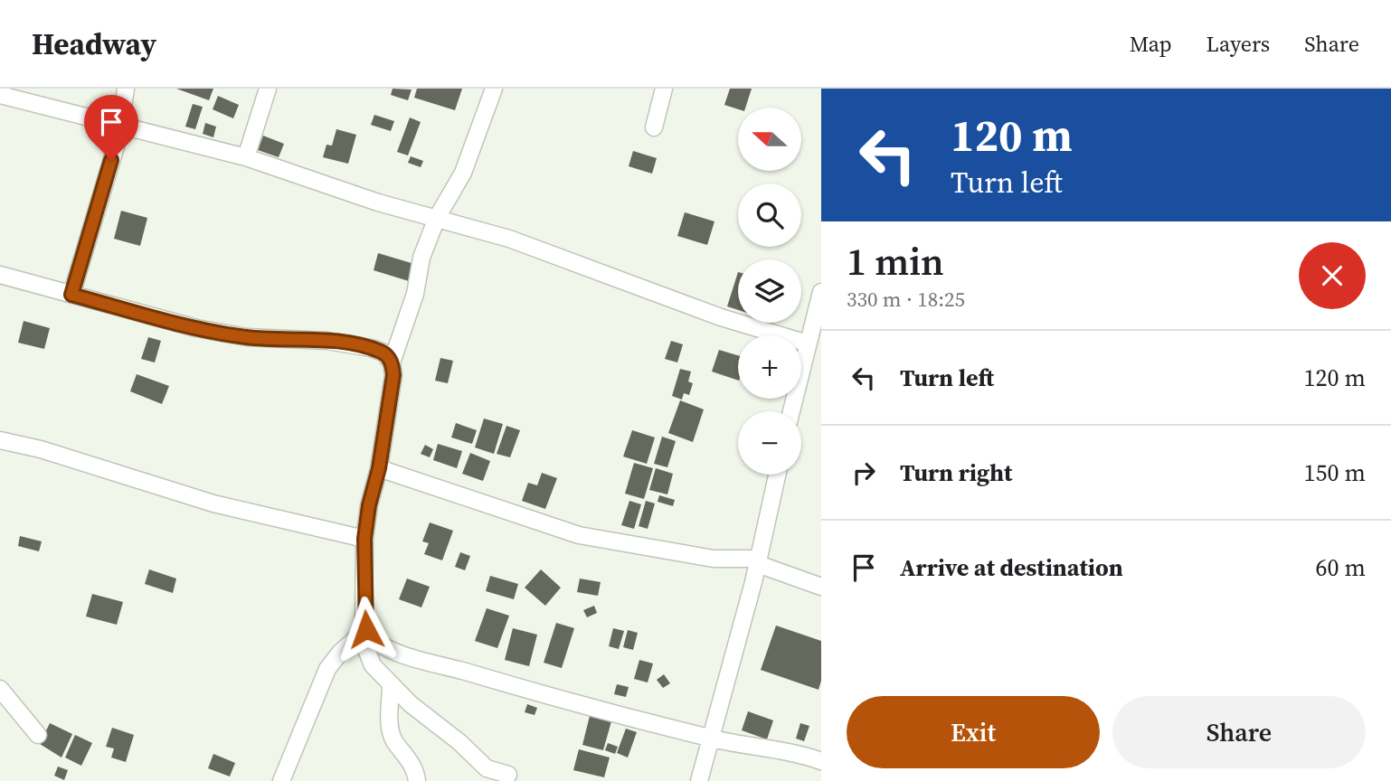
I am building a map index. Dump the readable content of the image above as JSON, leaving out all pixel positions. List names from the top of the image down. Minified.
{"north":"left","page":{"header":"Headway","nav":["Map","Layers","Share"],"turn":["120 m","Turn left"],"map_buttons":["+","−"],"heading":["1 min","330 m · 18:25"],"list":[{"name":"Turn left","value":"120 m"},{"name":"Turn right","value":"150 m"},{"name":"Arrive at destination","value":"60 m"}],"buttons":["Exit","Share"]}}
